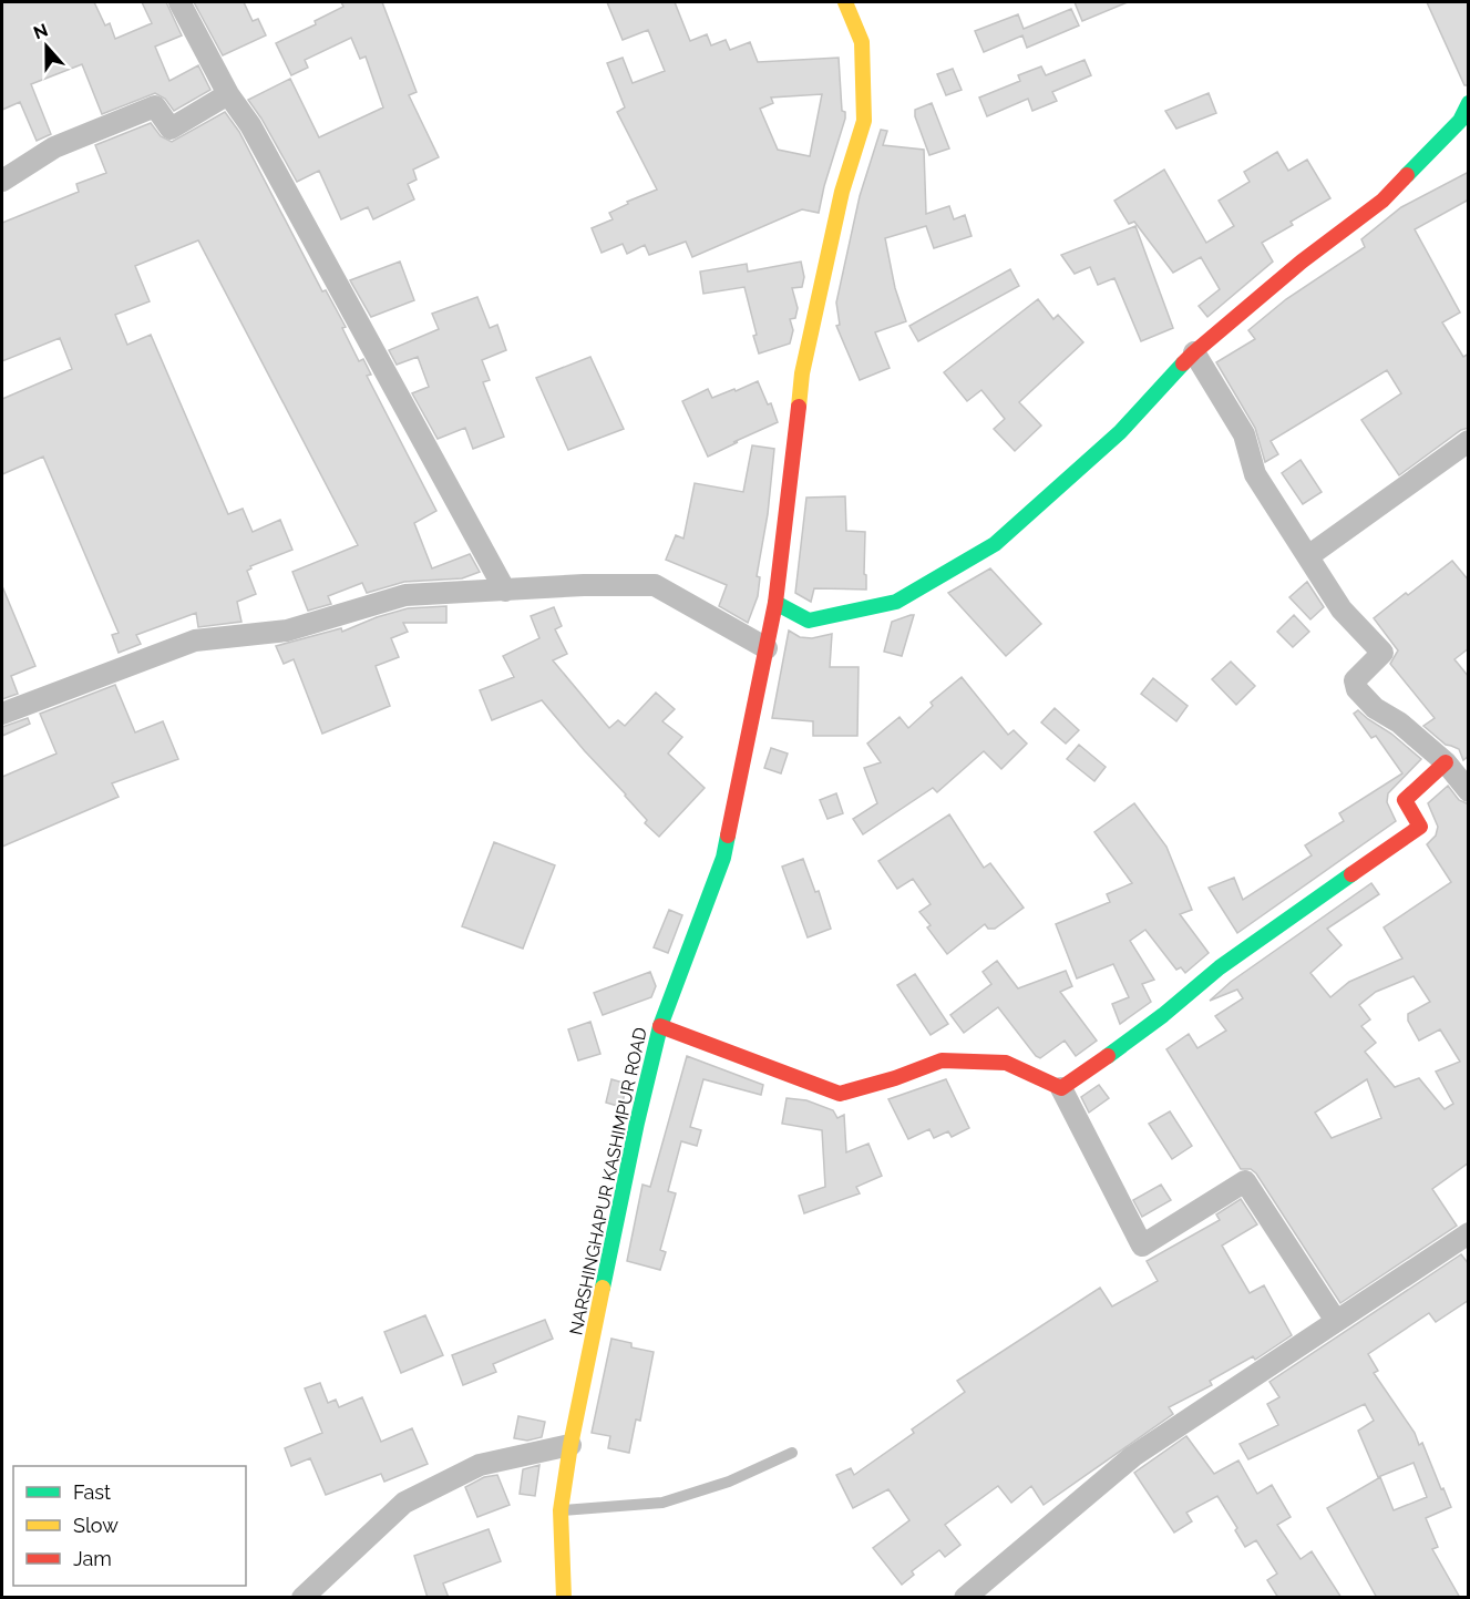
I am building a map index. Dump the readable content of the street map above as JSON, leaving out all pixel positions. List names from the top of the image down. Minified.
{"streets":{"street":["NARSHINGHAPUR KASHIMPUR ROAD"]},"legend":["Fast","Slow","Jam"],"north":"top"}
